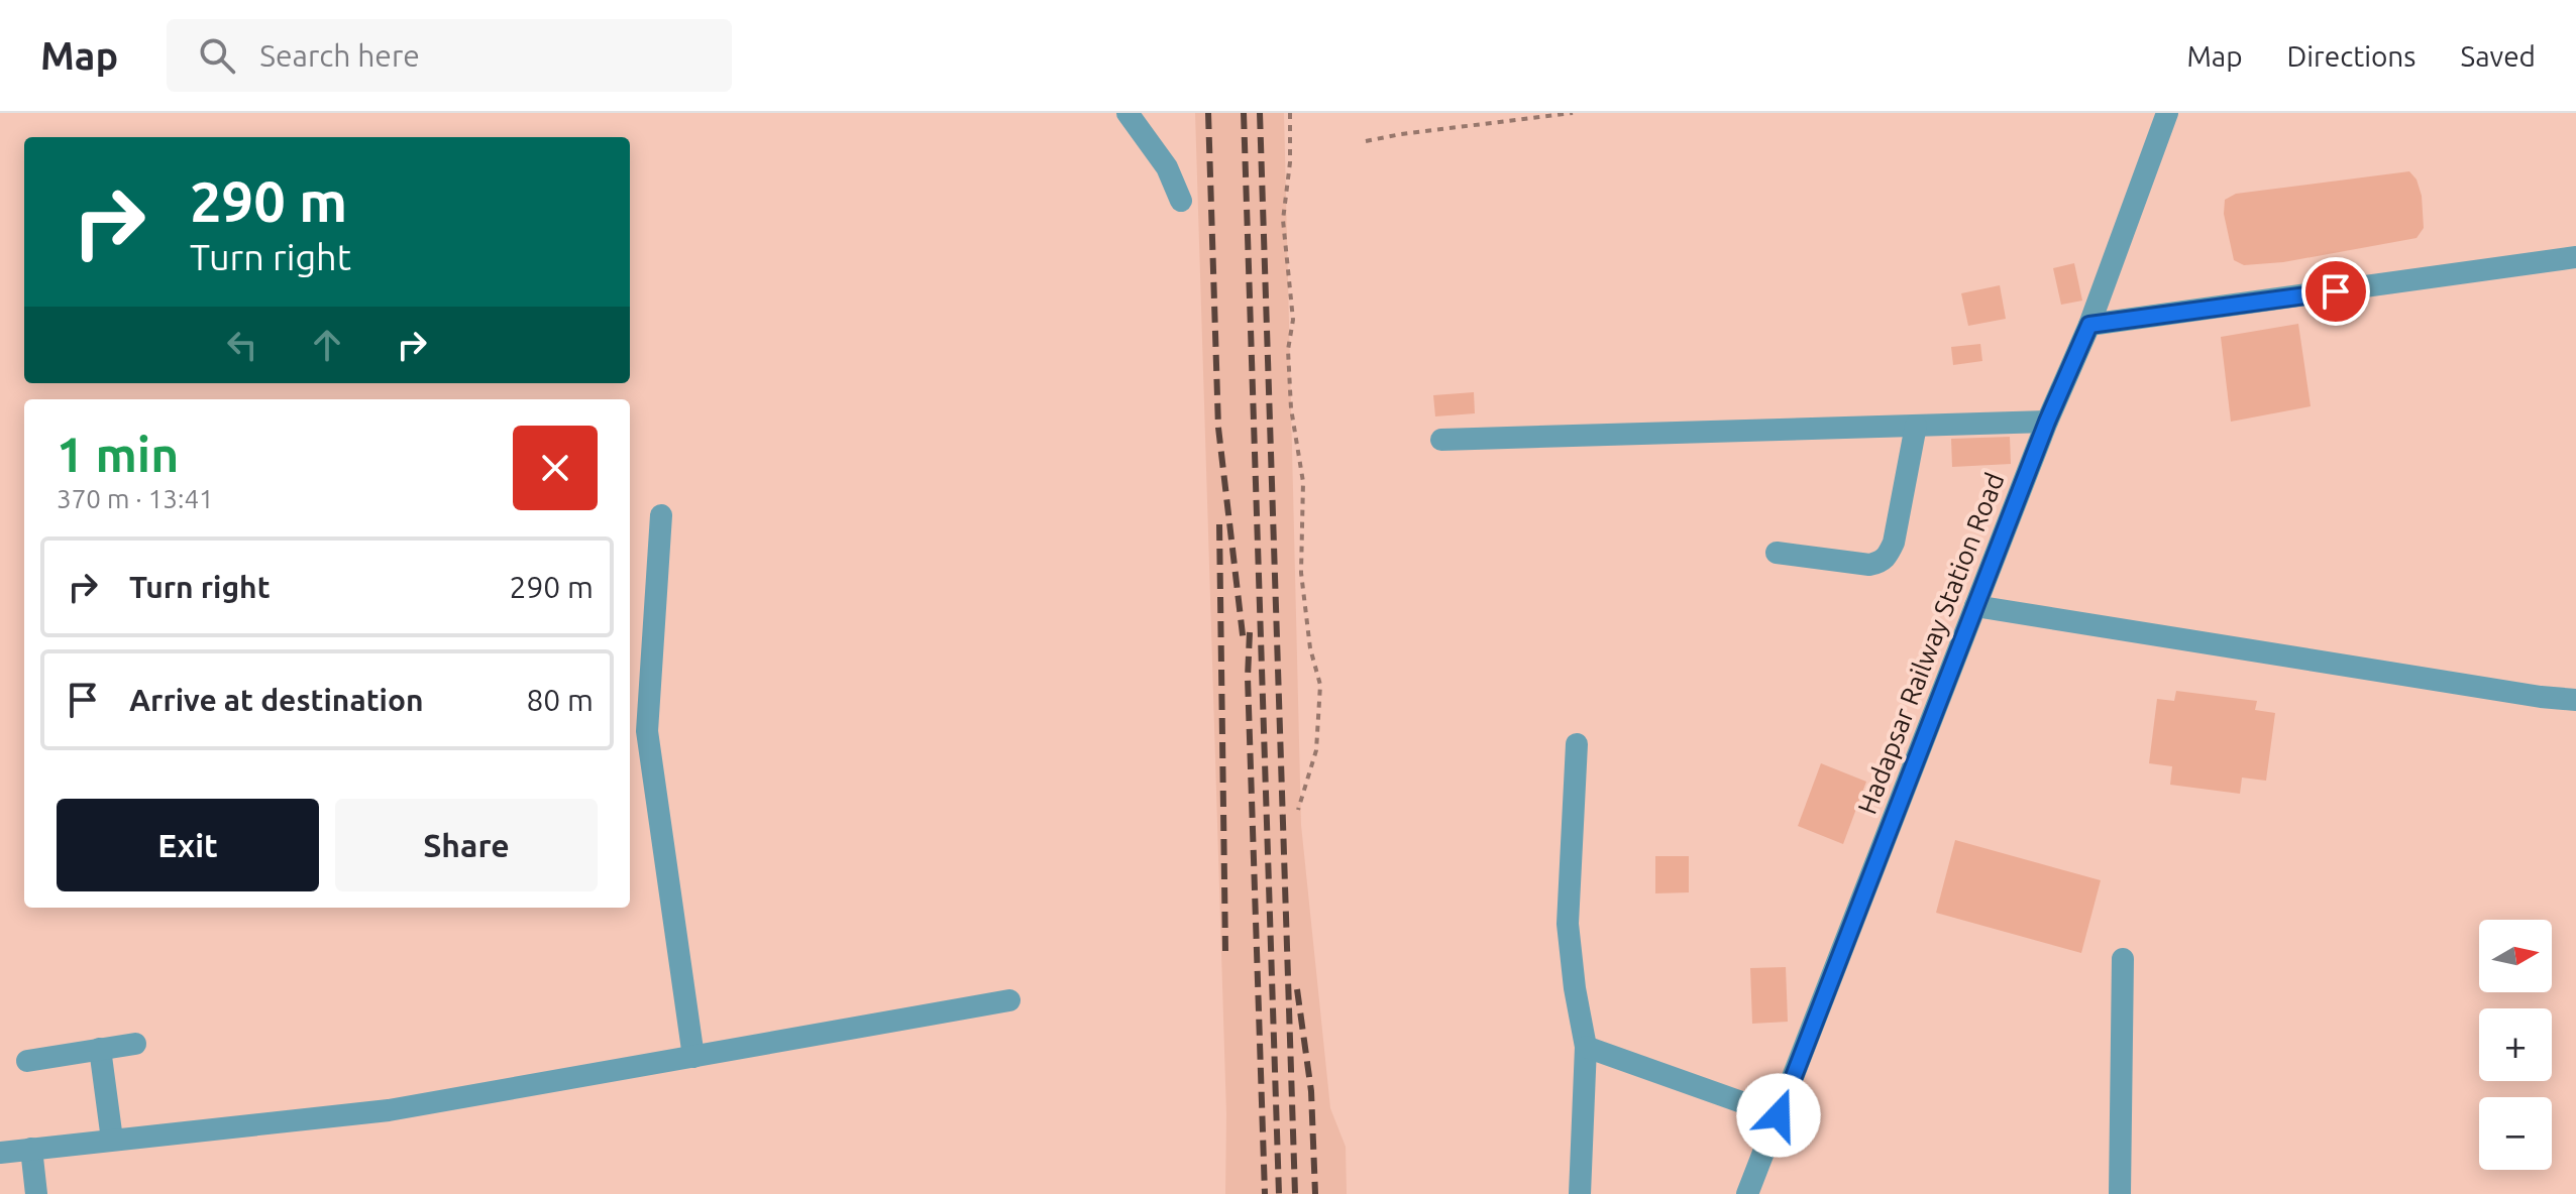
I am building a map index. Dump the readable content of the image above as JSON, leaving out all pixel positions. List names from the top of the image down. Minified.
{"streets":{"street":["Hadapsar Railway Station Road"]},"north":"right","page":{"header":"Map","search":"Search here","nav":["Map","Directions","Saved"],"turn":["290 m","Turn right"],"heading":["1 min","370 m · 13:41"],"list":[{"name":"Turn right","value":"290 m"},{"name":"Arrive at destination","value":"80 m"}],"buttons":["Exit","Share"],"map_buttons":["+","−"]}}
